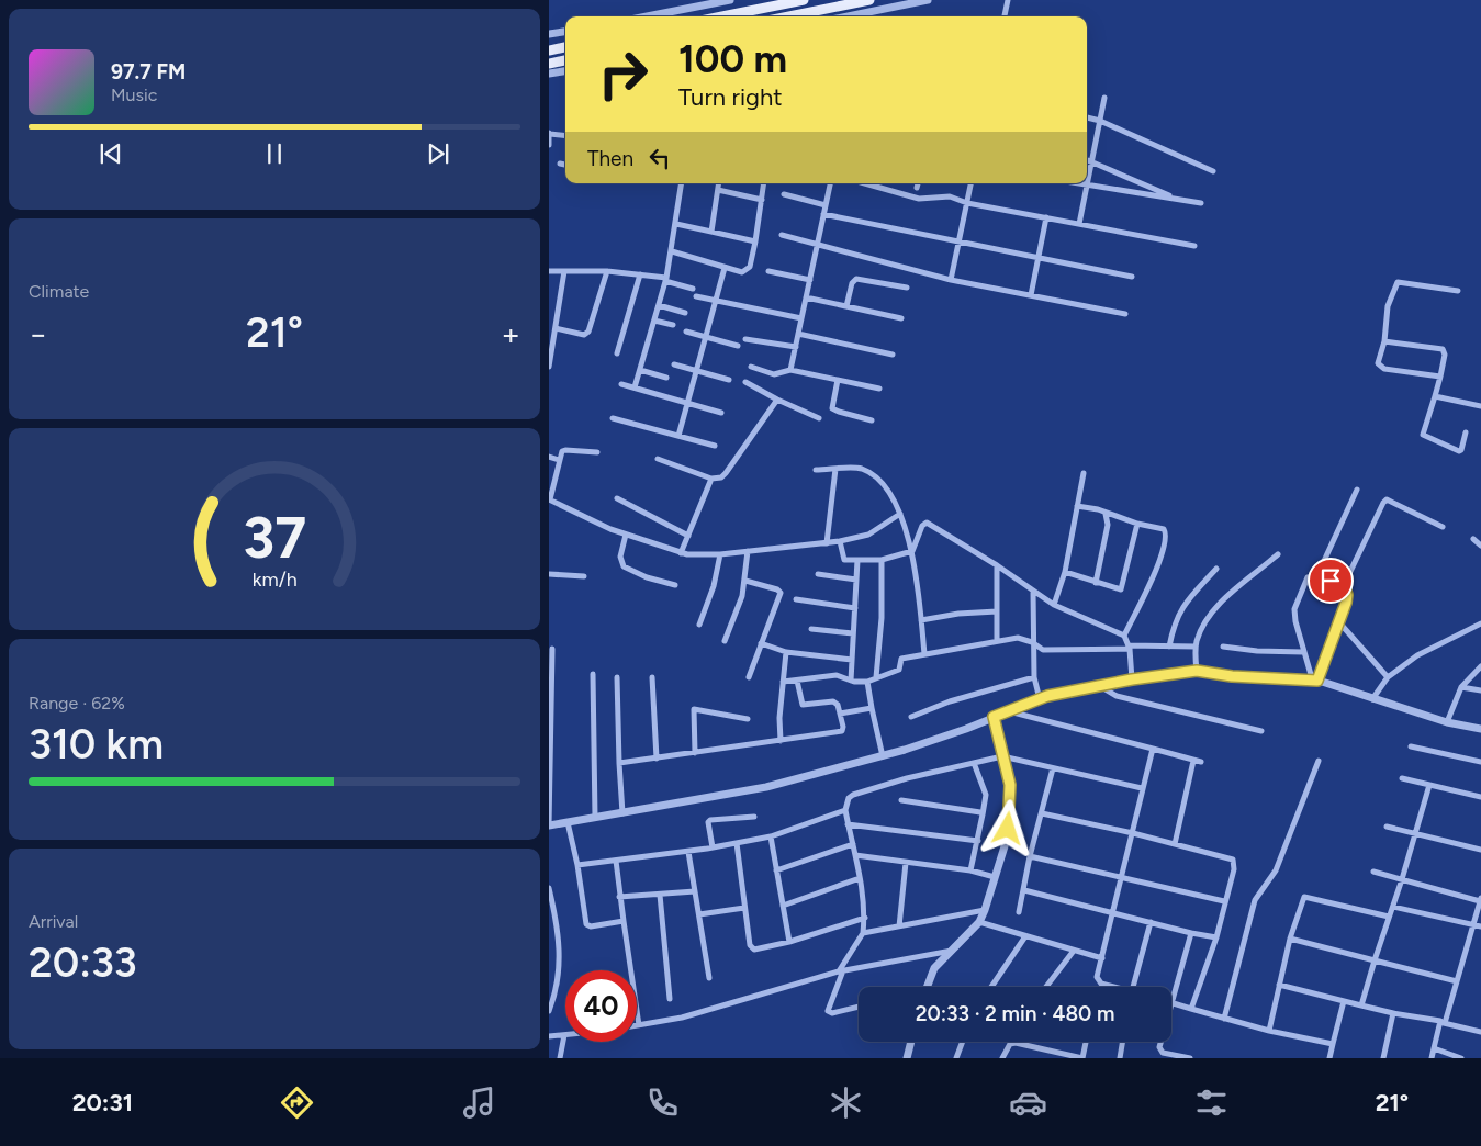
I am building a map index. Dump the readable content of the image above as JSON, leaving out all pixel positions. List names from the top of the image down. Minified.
{"page":{"turn":["100 m","Turn right"],"song":["97.7 FM","Music"],"then":"Then","tile":["Climate",["Range · 62%","310 km"],["Arrival","20:33"]],"heat":["−","21°","+"],"limit":"40","trip":"20:33 · 2 min · 480 m","tabs":["20:31","21°"],"gauge":["37","km/h"]}}
